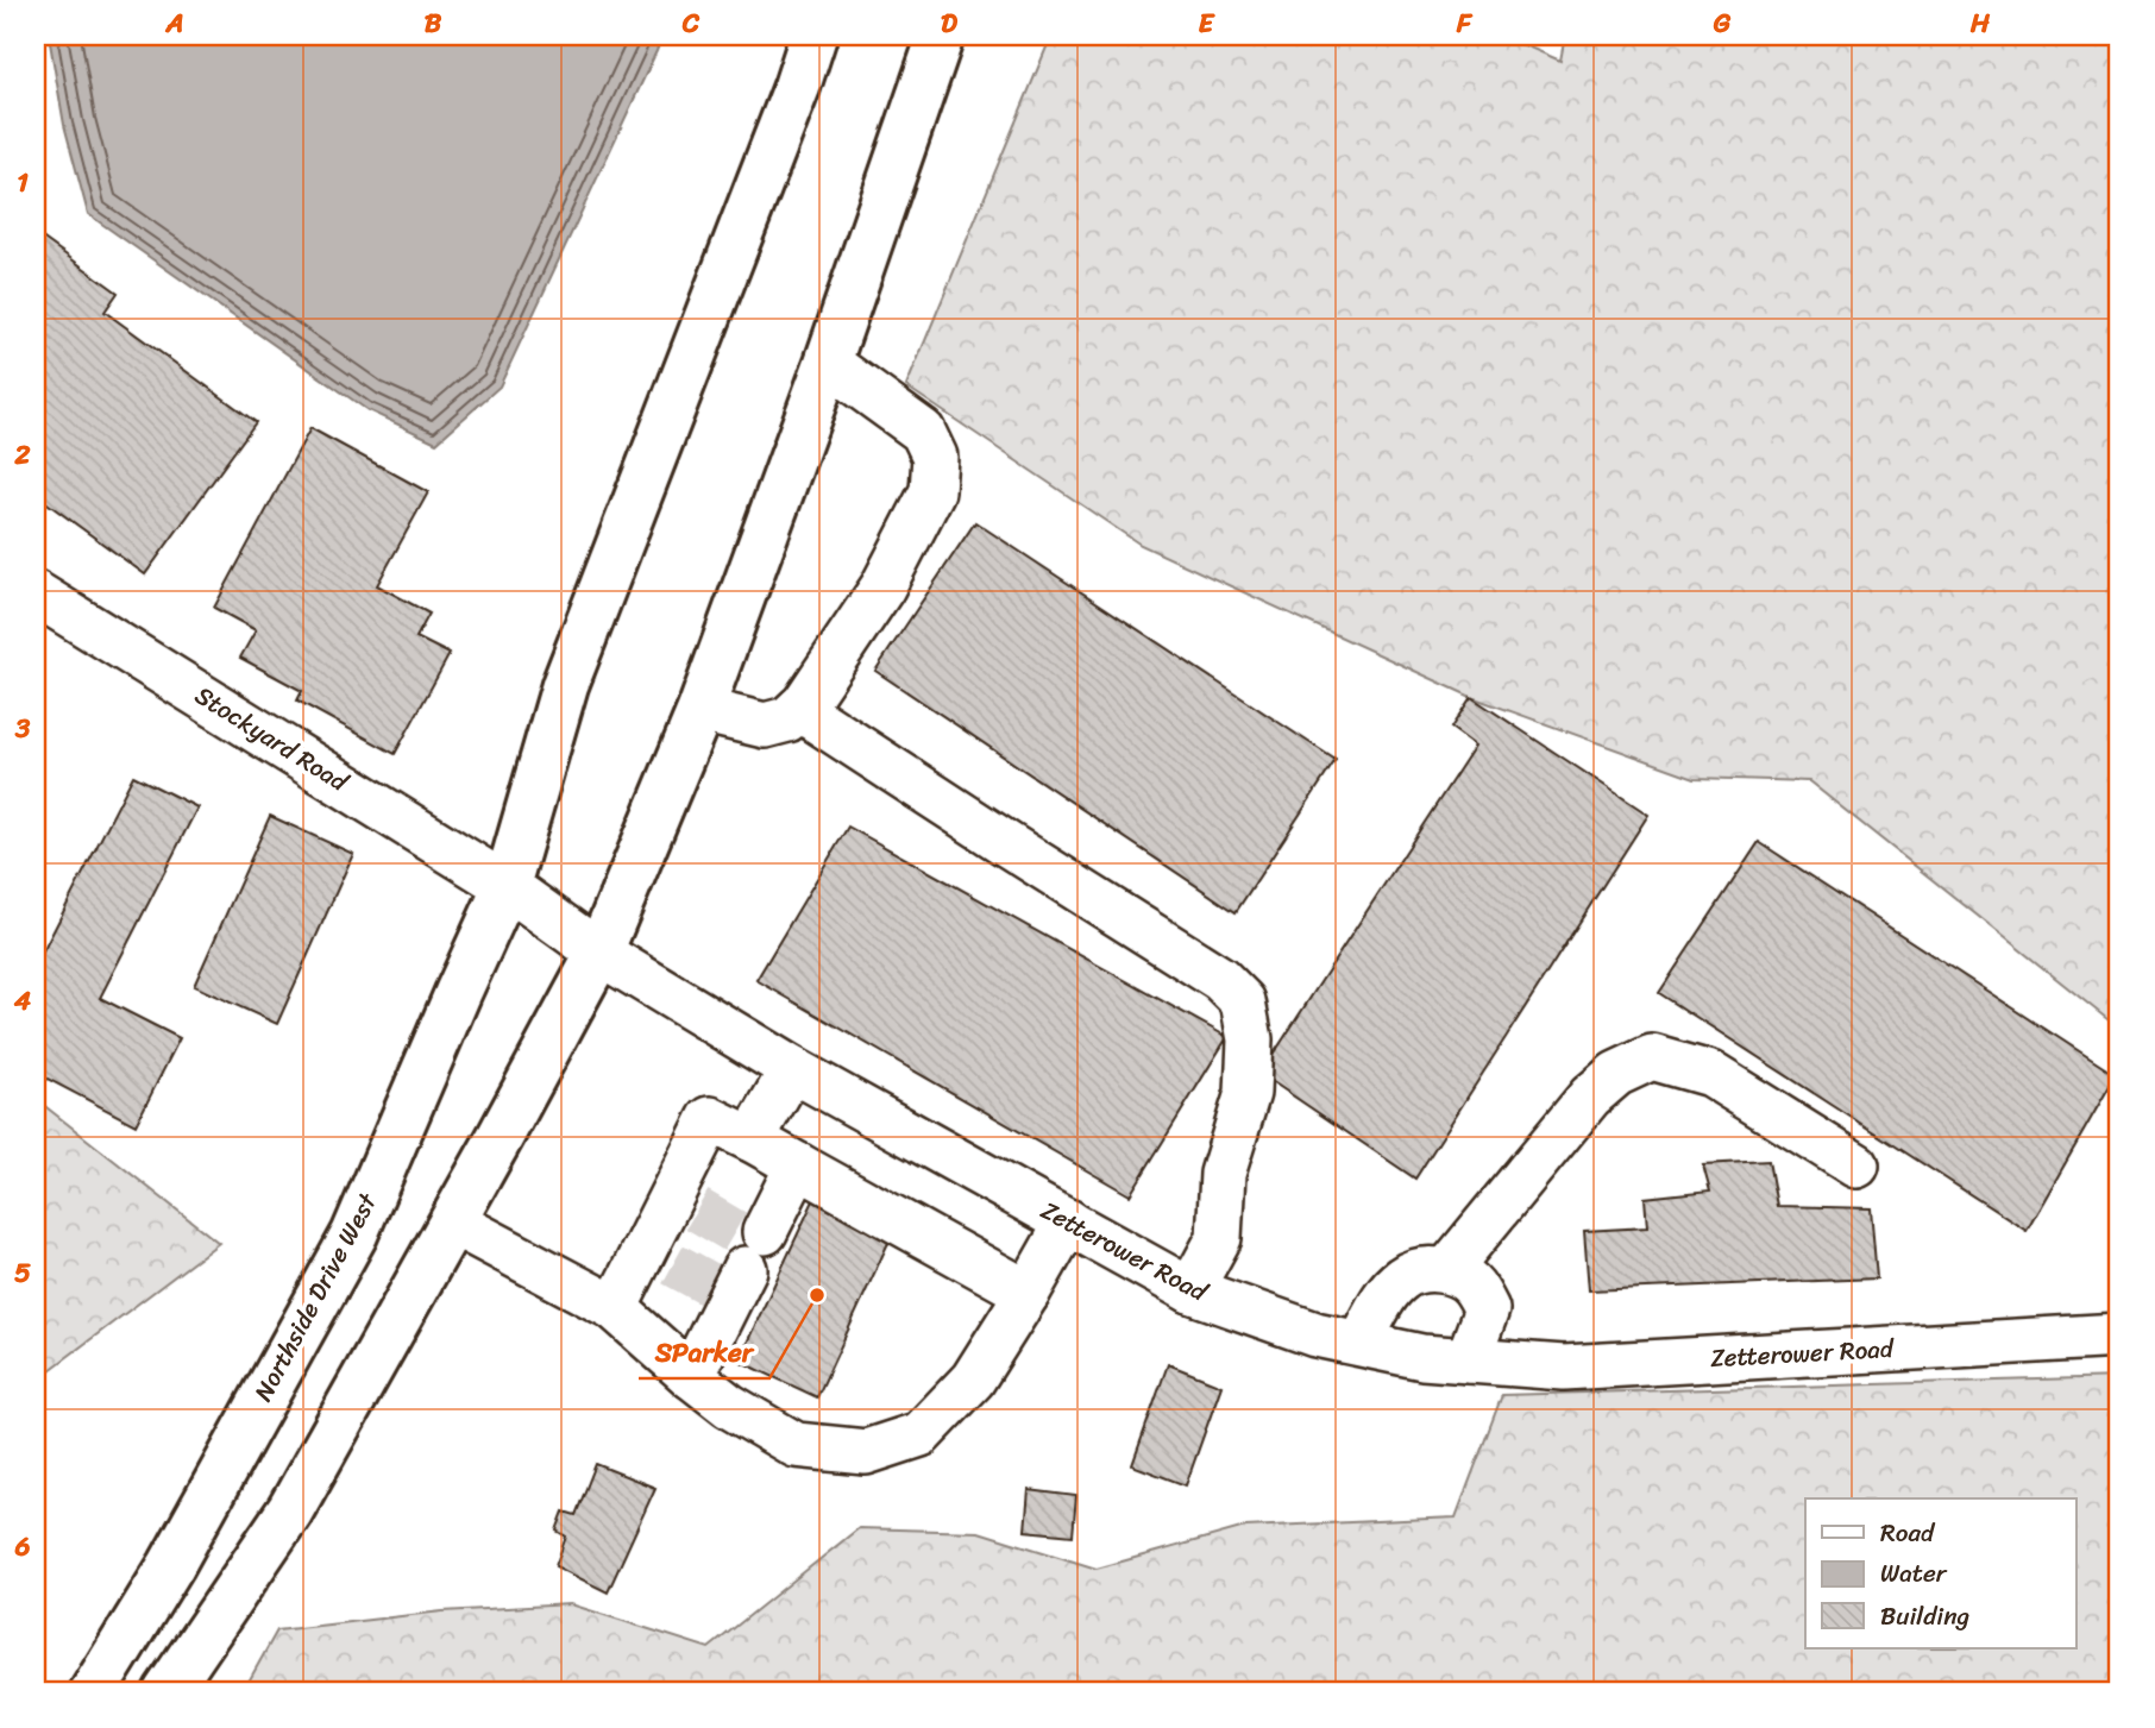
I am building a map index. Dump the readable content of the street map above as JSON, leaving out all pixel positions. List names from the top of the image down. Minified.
{"streets":{"main road":["Northside Drive West"],"street":["Stockyard Road","Zetterower Road"]},"crossings":[["Stockyard Road","Zetterower Road"],["Stockyard Road","Northside Drive West"],["Zetterower Road","Northside Drive West"]],"places":["SParker"],"legend":["Road","Water","Building"],"grid":{"columns":["A","B","C","D","E","F","G","H"],"rows":["1","2","3","4","5","6"]}}
